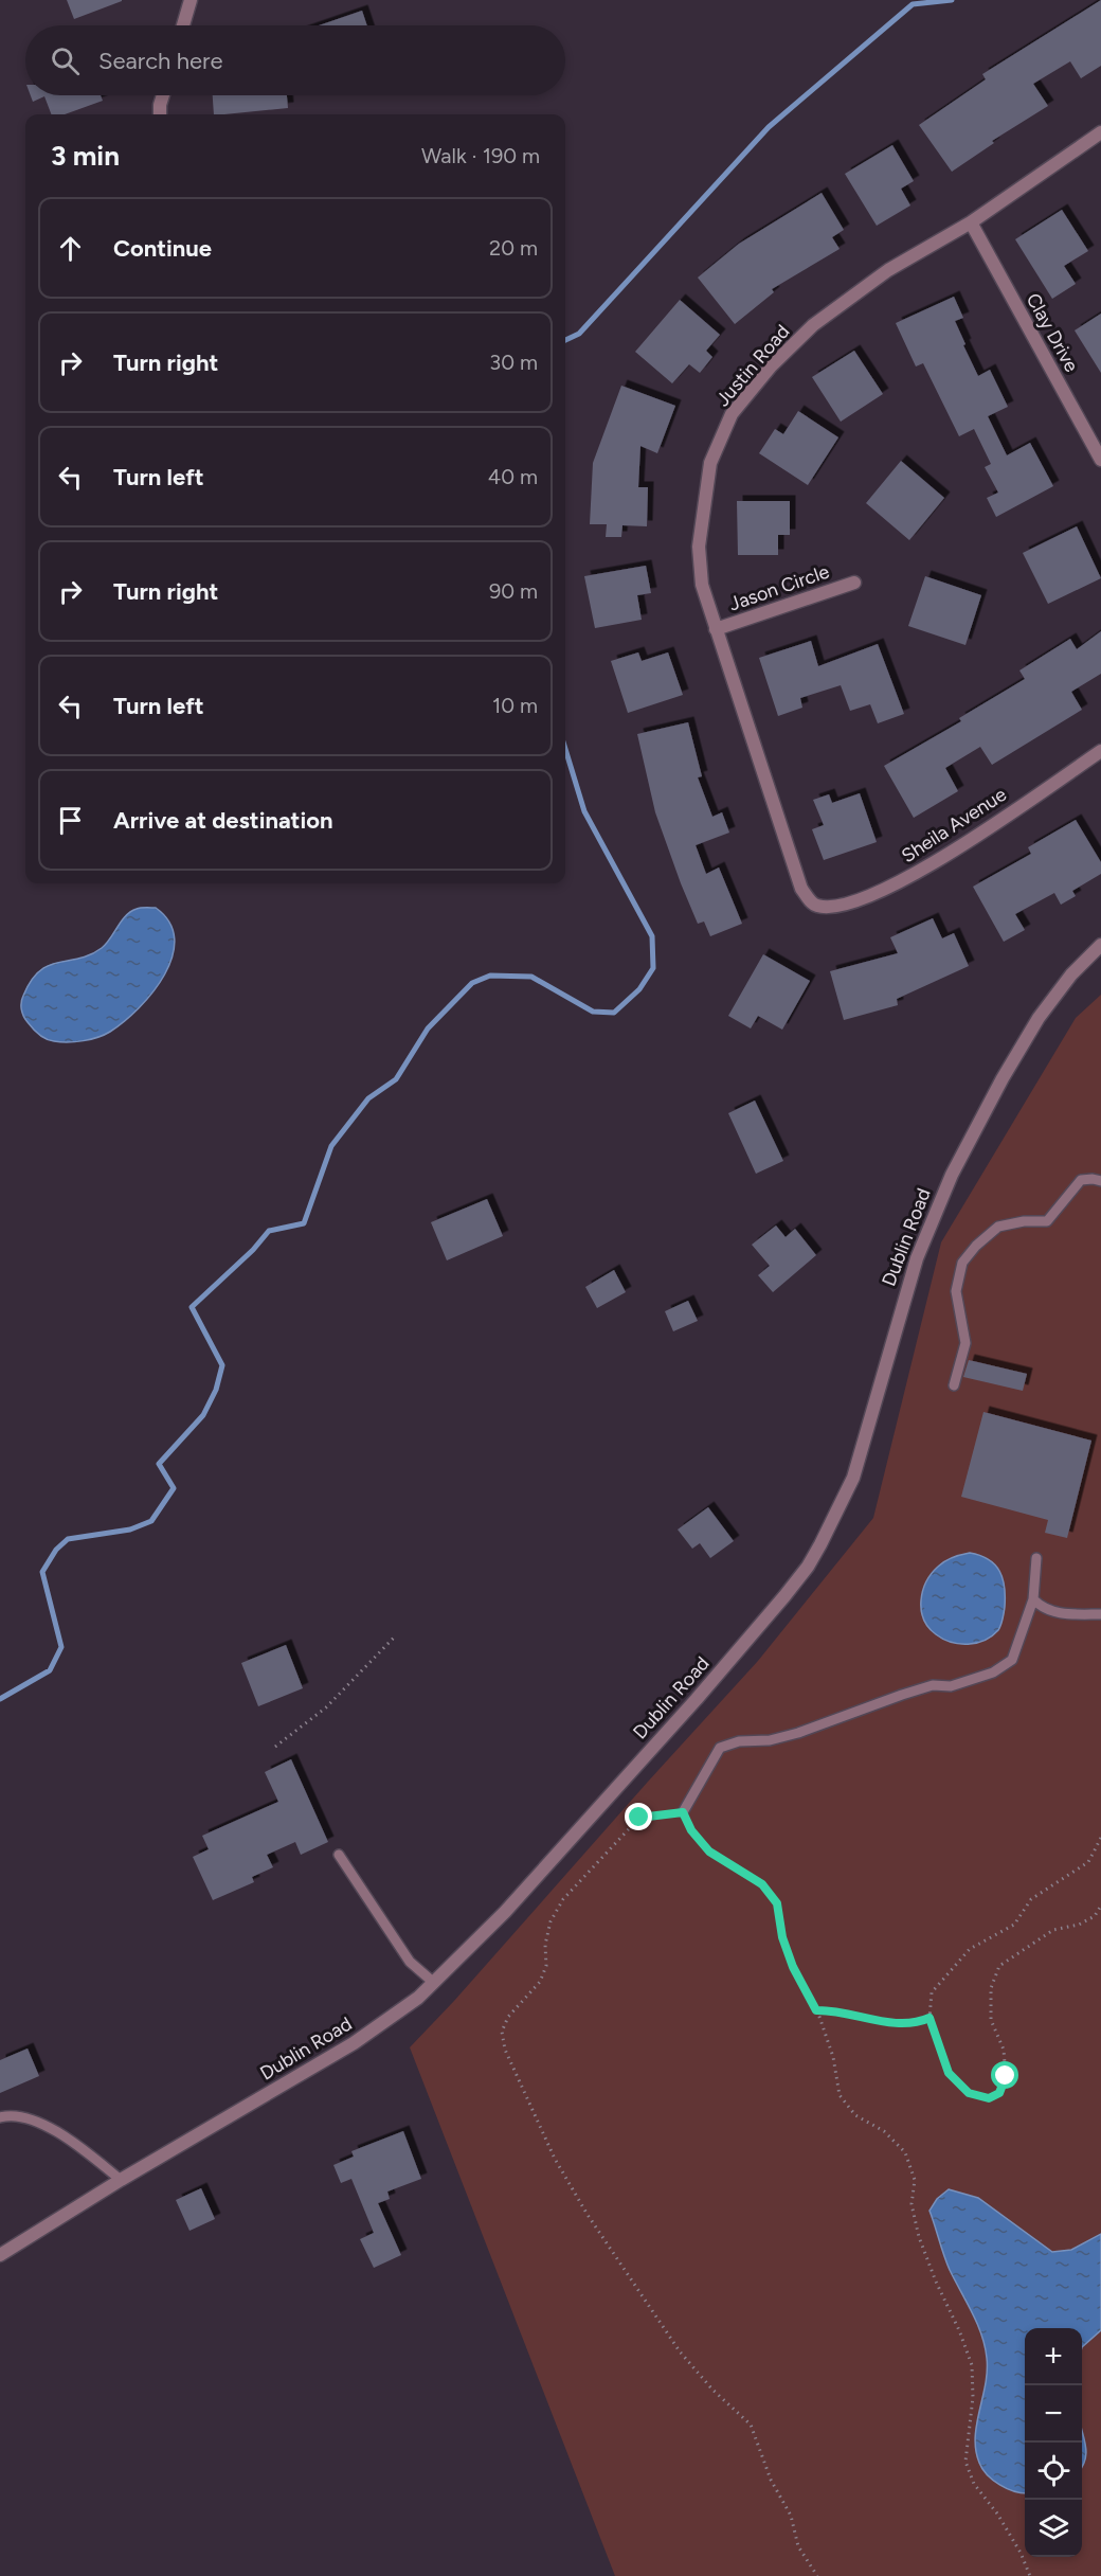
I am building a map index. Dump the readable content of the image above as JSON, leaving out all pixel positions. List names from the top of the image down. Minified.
{"streets":{"street":["Clay Drive","Justin Road","Jason Circle","Sheila Avenue","Dublin Road"]},"crossings":[["Clay Drive","Justin Road"],["Justin Road","Jason Circle"],["Justin Road","Sheila Avenue"]],"page":{"search":"Search here","heading":["3 min","Walk · 190 m"],"list":[["Continue","20 m"],["Turn right","30 m"],["Turn left","40 m"],["Turn right","90 m"],["Turn left","10 m"],"Arrive at destination"],"map_buttons":["+","−"]}}
